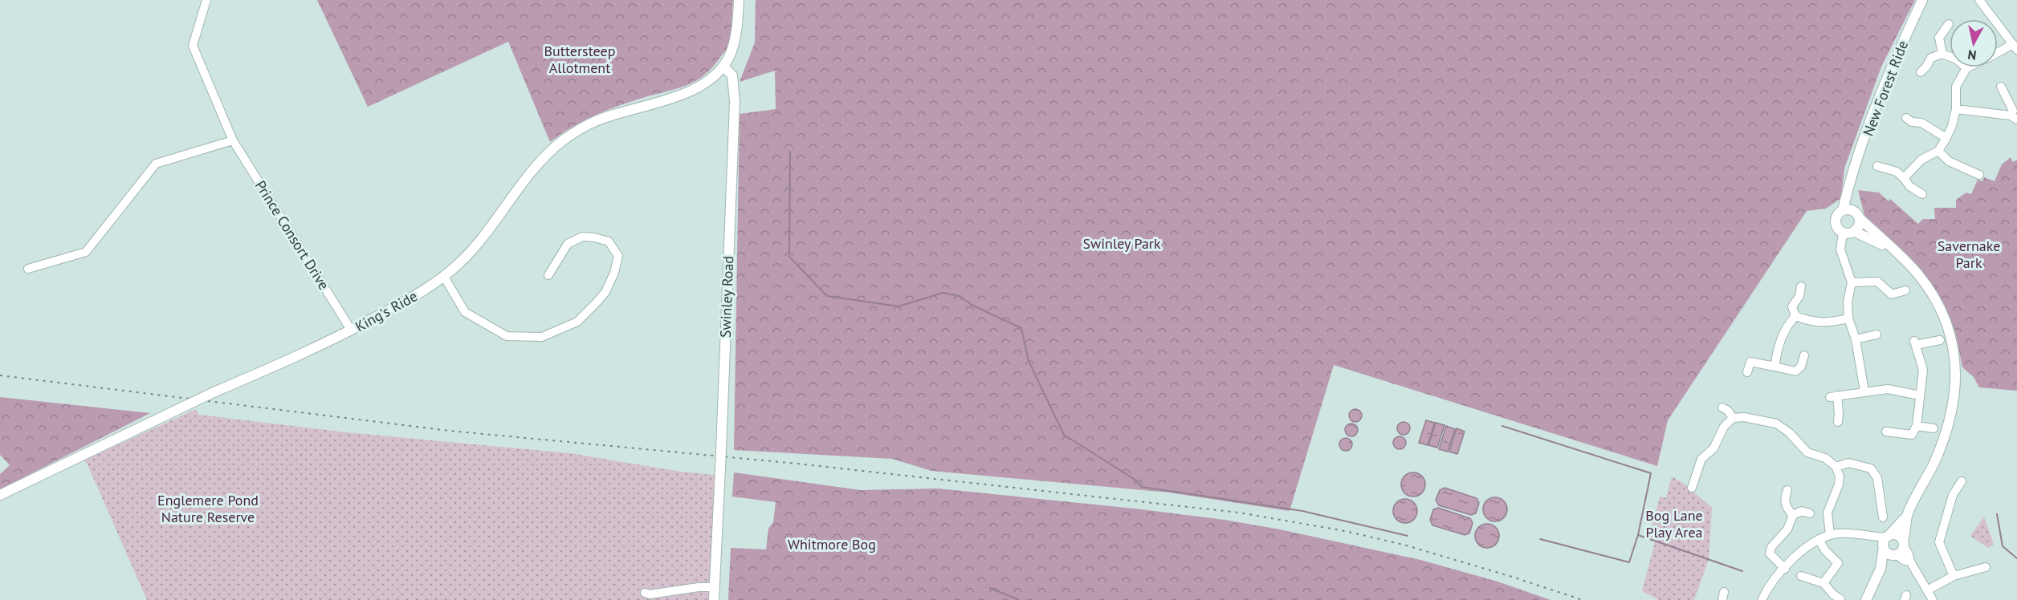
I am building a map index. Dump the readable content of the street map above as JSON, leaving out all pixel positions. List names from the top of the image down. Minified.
{"streets":{"main road":["New Forest Ride","Swinley Road","King's Ride"],"street":["Prince Consort Drive"]},"crossings":[["Prince Consort Drive","King's Ride"],["Swinley Road","King's Ride"]],"parks":["Buttersteep Allotment","Swinley Park","Savernake Park","Englemere Pond Nature Reserve","Bog Lane Play Area","Whitmore Bog"],"north":"bottom"}
